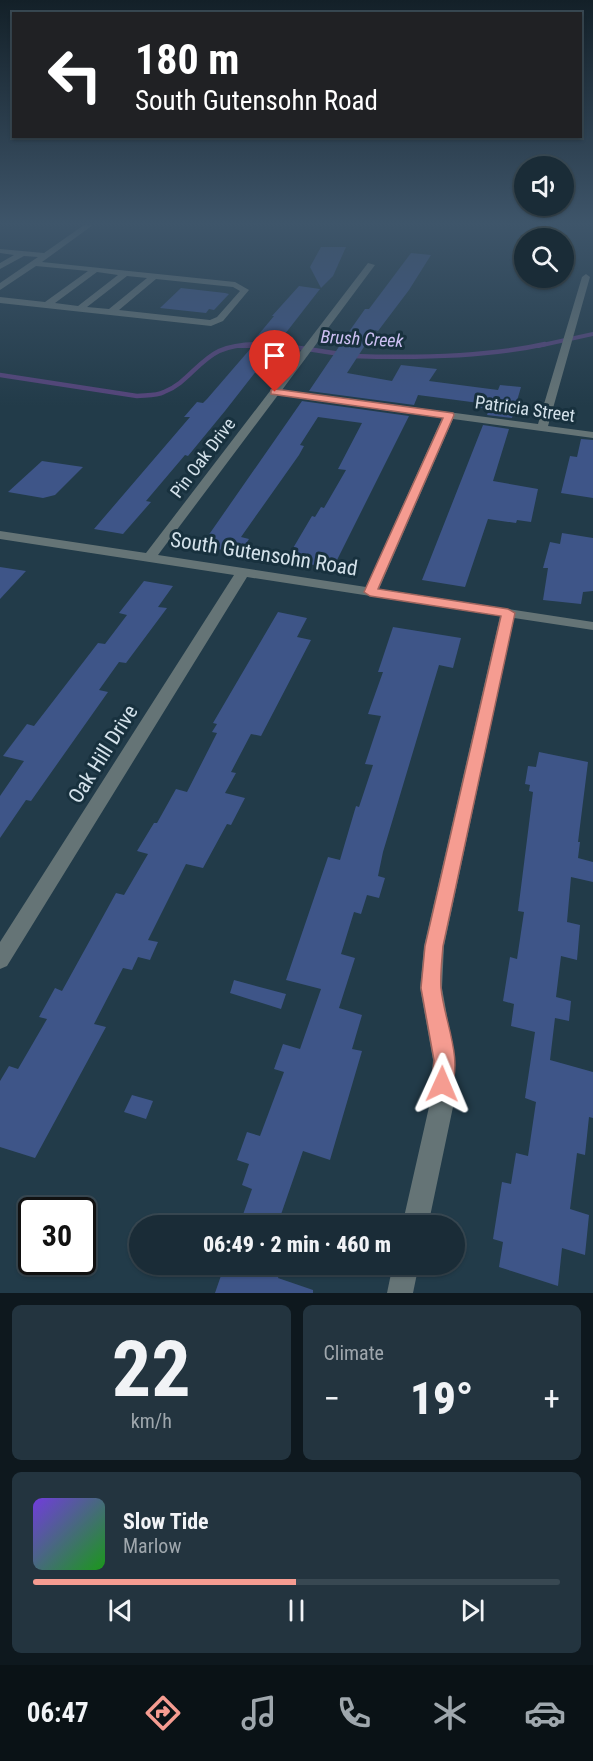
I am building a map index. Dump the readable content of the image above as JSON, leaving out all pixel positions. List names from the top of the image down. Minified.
{"streets":{"street":["Patricia Street","Pin Oak Drive","South Gutensohn Road","Oak Hill Drive"]},"crossings":[["Patricia Street","Pin Oak Drive"],["Pin Oak Drive","South Gutensohn Road"],["South Gutensohn Road","Oak Hill Drive"]],"water":["Brush Creek"],"page":{"turn":["180 m","South Gutensohn Road"],"limit":"30","trip":"06:49 · 2 min · 460 m","tile":[["22","km/h"],"Climate"],"heat":["−","19°","+"],"song":["Slow Tide","Marlow"],"tabs":"06:47"}}
